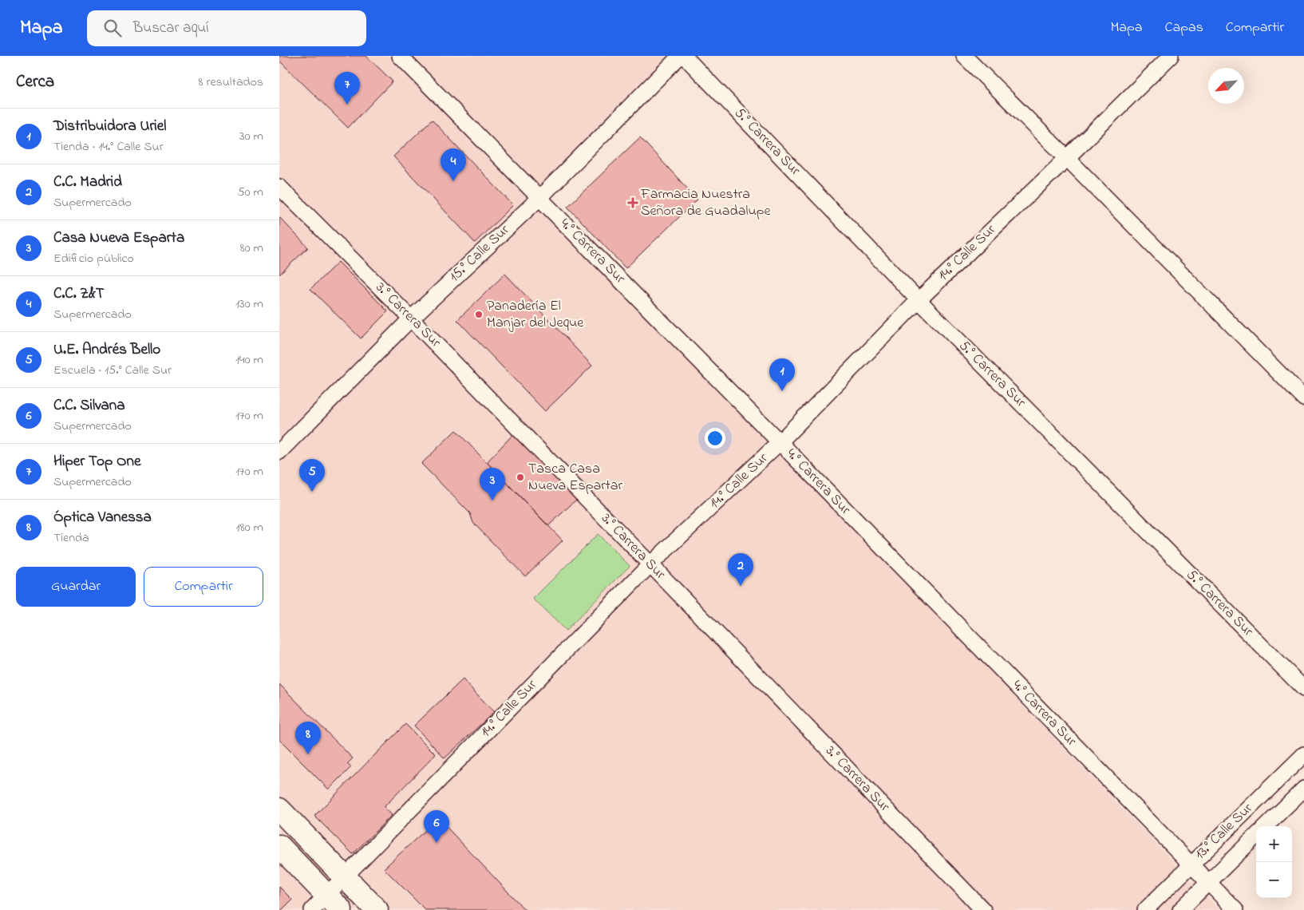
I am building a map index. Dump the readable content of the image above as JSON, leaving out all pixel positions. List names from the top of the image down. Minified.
{"streets":{"street":["5.° Carrera Sur","4.° Carrera Sur","14.° Calle Sur","15.° Calle Sur","3.° Carrera Sur","13.° Calle Sur"]},"crossings":[["5.° Carrera Sur","14.° Calle Sur"],["4.° Carrera Sur","14.° Calle Sur"],["4.° Carrera Sur","15.° Calle Sur"],["4.° Carrera Sur","13.° Calle Sur"],["14.° Calle Sur","3.° Carrera Sur"],["15.° Calle Sur","3.° Carrera Sur"]],"places":{"health":["Farmacia Nuestra Señora de Guadalupe"],"other":["Panadería El Manjar del Jeque","Tasca Casa Nueva Espartar"]},"north":"bottom left","page":{"header":"Mapa","search":"Buscar aquí","nav":["Mapa","Capas","Compartir"],"heading":["Cerca","8 resultados"],"pins":["7","4","1","5","3","2","8","6"],"list":[{"mark":"1","name":"Distribuidora Uriel","note":"Tienda · 14.° Calle Sur","value":"30 m"},{"mark":"2","name":"C.C. Madrid","note":"Supermercado","value":"50 m"},{"mark":"3","name":"Casa Nueva Esparta","note":"Edificio público","value":"80 m"},{"mark":"4","name":"C.C. Z&T","note":"Supermercado","value":"130 m"},{"mark":"5","name":"U.E. Andrés Bello","note":"Escuela · 15.° Calle Sur","value":"140 m"},{"mark":"6","name":"C.C. Silvana","note":"Supermercado","value":"170 m"},{"mark":"7","name":"Hiper Top One","note":"Supermercado","value":"170 m"},{"mark":"8","name":"Óptica Vanessa","note":"Tienda","value":"180 m"}],"buttons":["Guardar","Compartir"],"map_buttons":["+","−"]}}
